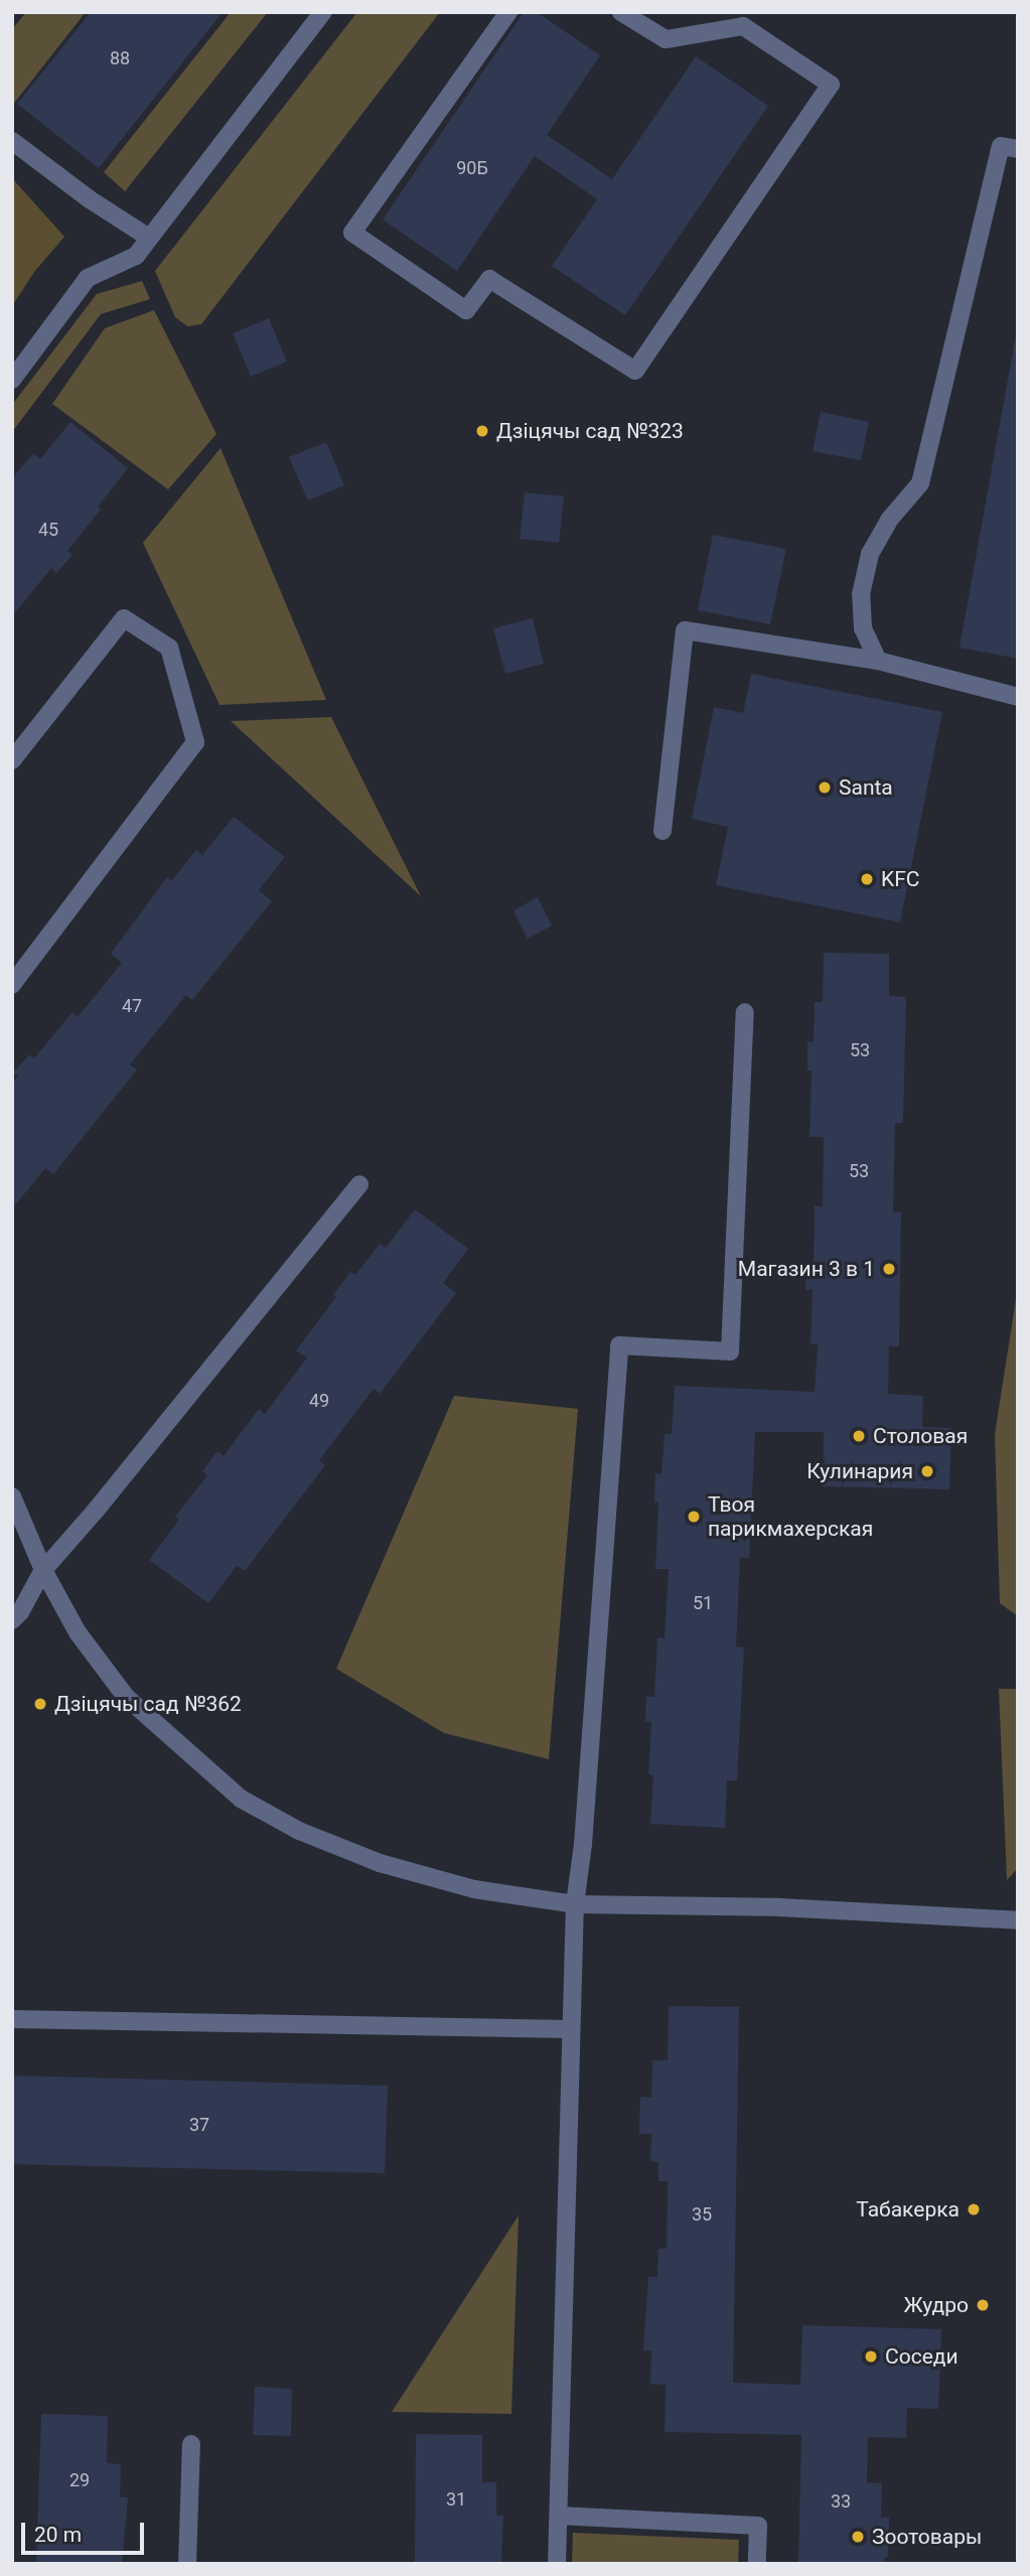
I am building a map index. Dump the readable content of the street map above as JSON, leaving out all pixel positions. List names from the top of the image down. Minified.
{"places":["Дзіцячы сад №323","Santa","KFC","Магазин 3 в 1","Столовая","Кулинария","Твоя парикмахерская","Дзіцячы сад №362","Табакерка","Жудро","Соседи","Зоотовары"],"house_numbers":["88","90Б","45","47","53","53","49","51","37","35","29","31","33"],"scale_bar":"20 m"}
